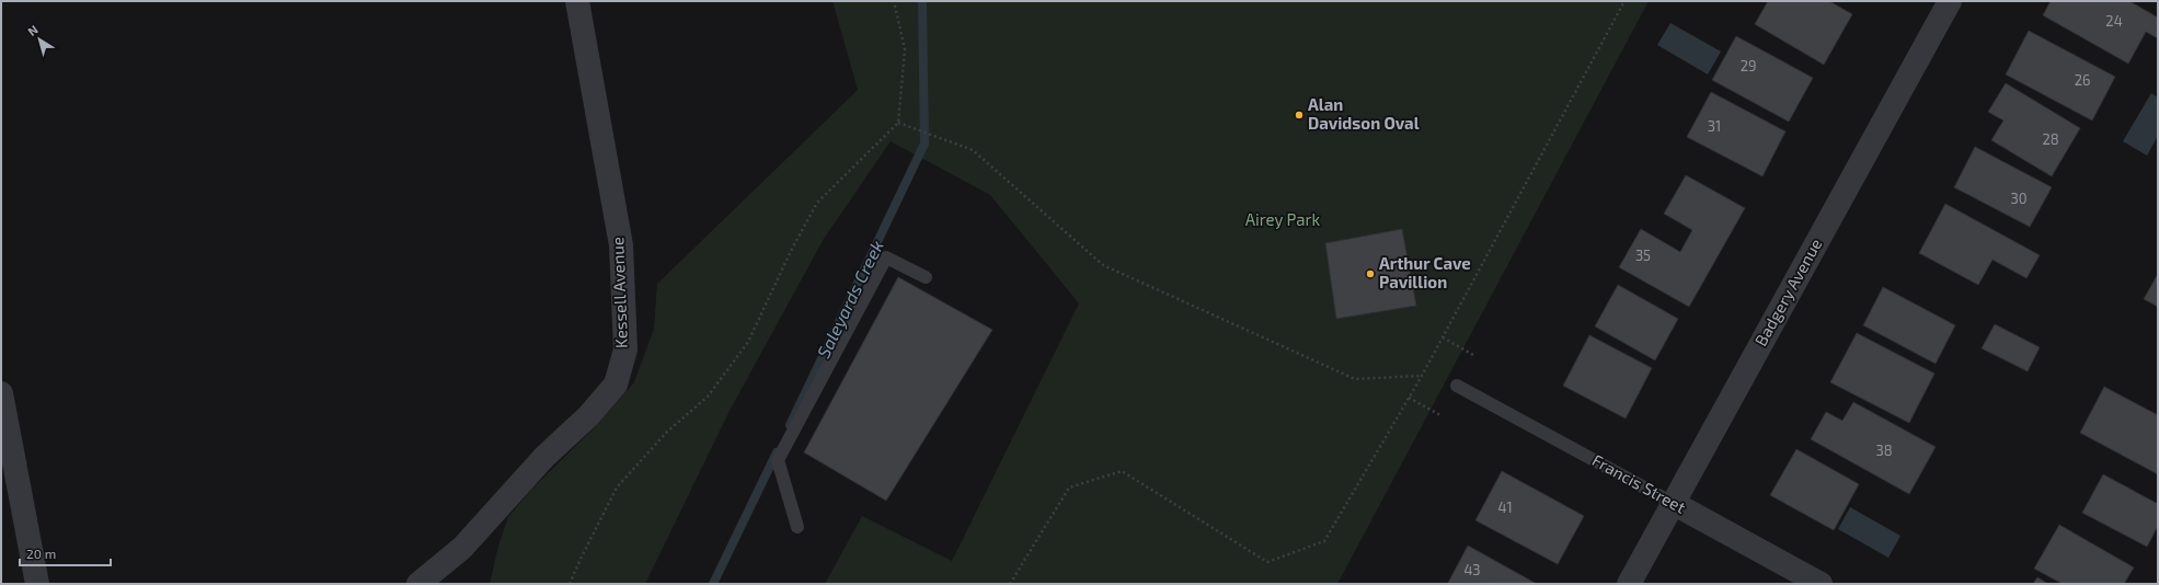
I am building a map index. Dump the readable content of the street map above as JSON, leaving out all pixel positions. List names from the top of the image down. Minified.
{"streets":{"street":["Kessell Avenue","Badgery Avenue","Francis Street"]},"crossings":[["Badgery Avenue","Francis Street"]],"water":["Saleyards Creek"],"parks":["Airey Park"],"places":["Alan Davidson Oval","Arthur Cave Pavillion"],"house_numbers":["24","29","26","31","28","30","35","38","41","43"],"scale_bar":"20 m","north":"top left"}
